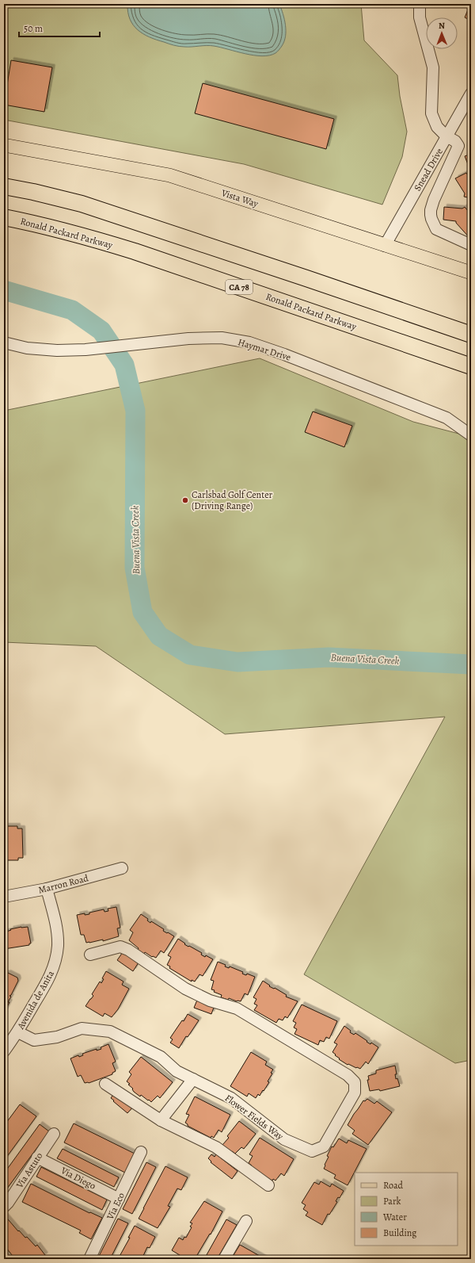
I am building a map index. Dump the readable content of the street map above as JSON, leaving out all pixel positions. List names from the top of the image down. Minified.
{"streets":{"highway":["Ronald Packard Parkway","CA 78"],"main road":["Vista Way"],"street":["Snead Drive","Haymar Drive","Marron Road","Avenida de Anita","Flower Fields Way","Via Astuto","Via Diego","Via Eco"]},"crossings":[["Snead Drive","Vista Way"],["Marron Road","Avenida de Anita"],["Avenida de Anita","Flower Fields Way"],["Via Astuto","Via Diego"],["Via Diego","Via Eco"]],"water":["Buena Vista Creek"],"places":["Carlsbad Golf Center (Driving Range)"],"legend":["Road","Park","Water","Building"],"scale_bar":"50 m","north":"top"}
